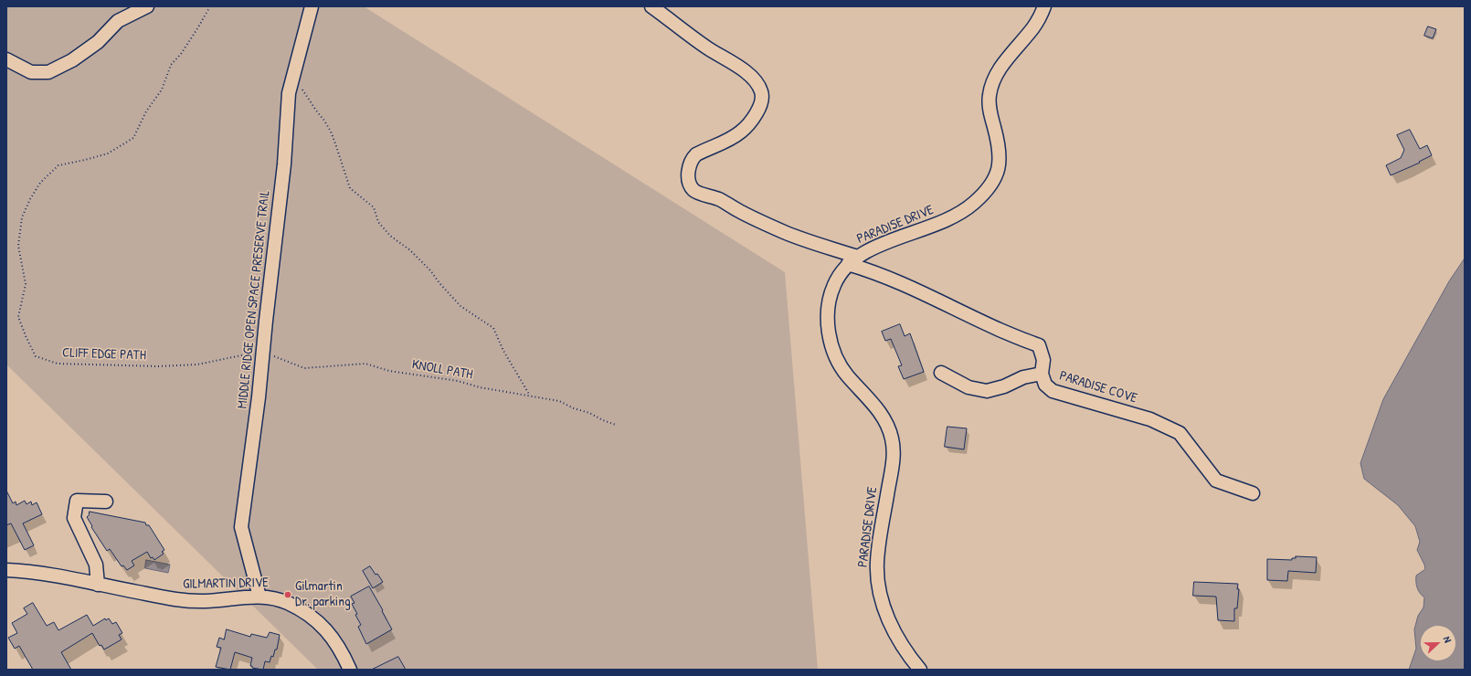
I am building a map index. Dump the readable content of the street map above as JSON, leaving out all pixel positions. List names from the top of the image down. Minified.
{"streets":{"street":["PARADISE DRIVE","MIDDLE RIDGE OPEN SPACE PRESERVE TRAIL","PARADISE COVE","GILMARTIN DRIVE"],"path":["CLIFF EDGE PATH","KNOLL PATH"]},"crossings":[["PARADISE DRIVE","PARADISE COVE"],["MIDDLE RIDGE OPEN SPACE PRESERVE TRAIL","CLIFF EDGE PATH"],["MIDDLE RIDGE OPEN SPACE PRESERVE TRAIL","KNOLL PATH"],["MIDDLE RIDGE OPEN SPACE PRESERVE TRAIL","GILMARTIN DRIVE"],["CLIFF EDGE PATH","KNOLL PATH"]],"places":["Gilmartin Dr. parking"],"north":"right"}
